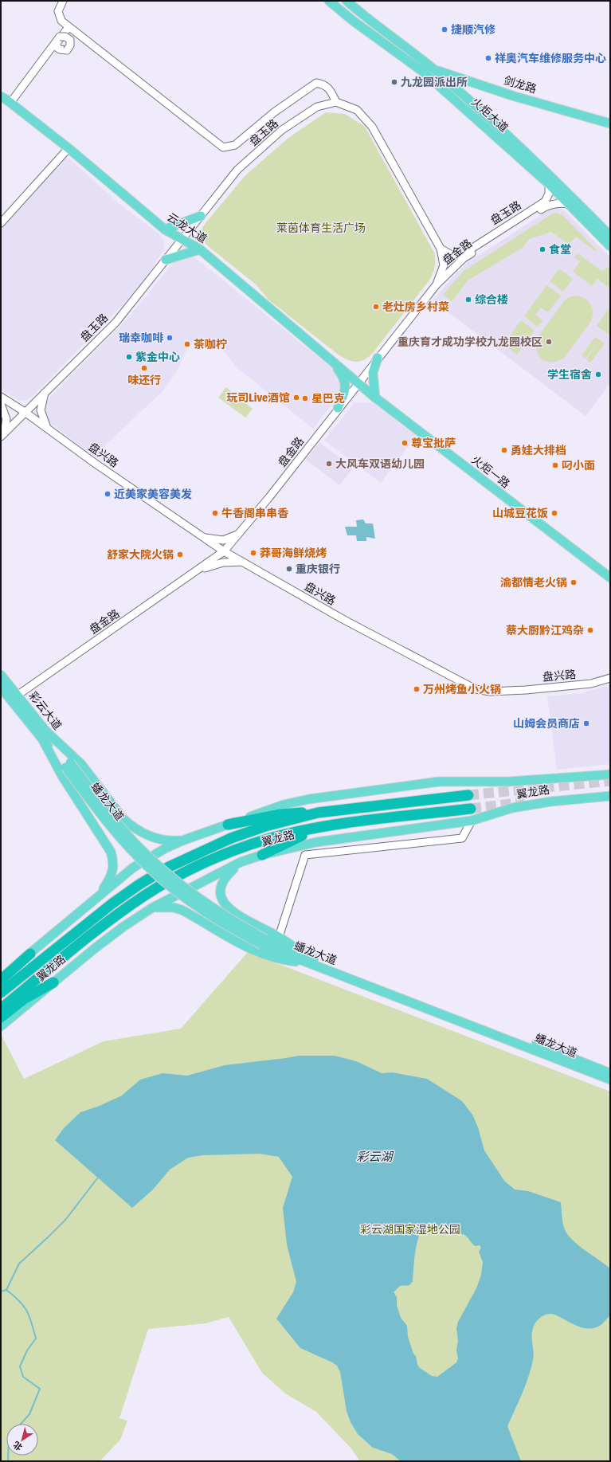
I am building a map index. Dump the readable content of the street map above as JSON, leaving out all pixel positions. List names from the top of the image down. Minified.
{"streets":{"highway":["翼龙路"],"main road":["剑龙路","火炬大道","云龙大道","火炬一路","彩云大道","蟠龙大道"],"street":["盘玉路","盘金路","盘兴路"]},"crossings":[["剑龙路","火炬大道"],["火炬大道","盘玉路"],["火炬大道","盘金路"],["盘玉路","云龙大道"],["盘玉路","盘兴路"],["云龙大道","盘金路"],["云龙大道","火炬一路"],["盘金路","盘兴路"],["盘金路","火炬一路"],["盘金路","彩云大道"],["彩云大道","蟠龙大道"]],"water":["彩云湖"],"parks":["莱茵体育生活广场","彩云湖国家湿地公园"],"places":["捷顺汽修","祥奥汽车维修服务中心","九龙园派出所","食堂","综合楼","老灶房乡村菜","瑞幸咖啡","重庆育才成功学校九龙园校区","茶咖柠","紫金中心","味还行","学生宿舍","玩司Live酒馆","星巴克","尊宝批萨","勇娃大排档","大风车双语幼儿园","叼小面","近美家美容美发","牛香阁串串香","山城豆花饭","莽哥海鲜烧烤","舒家大院火锅","重庆银行","渝都情老火锅","蔡大厨黔江鸡杂","万州烤鱼小火锅","山姆会员商店"],"north":"bottom left"}
